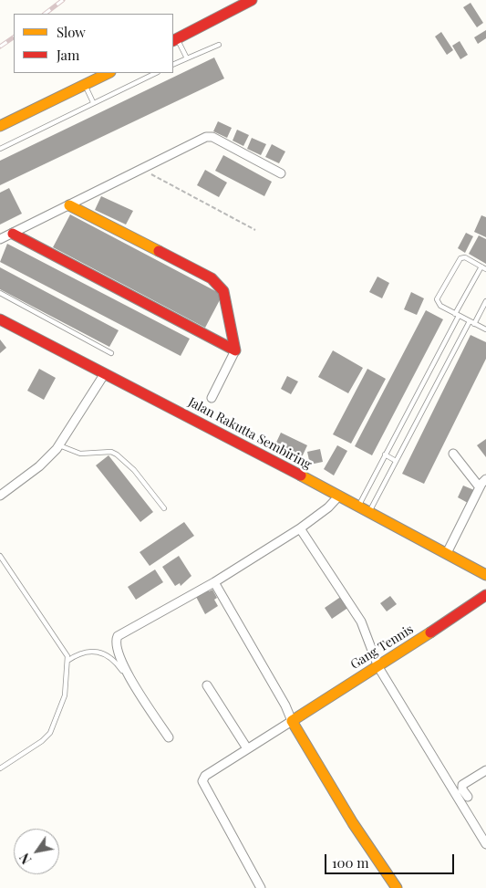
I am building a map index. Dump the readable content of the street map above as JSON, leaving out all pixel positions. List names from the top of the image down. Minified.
{"streets":{"main road":["Jalan Rakutta Sembiring","Gang Tennis"]},"legend":["Slow","Jam"],"scale_bar":"100 m","north":"bottom left"}
